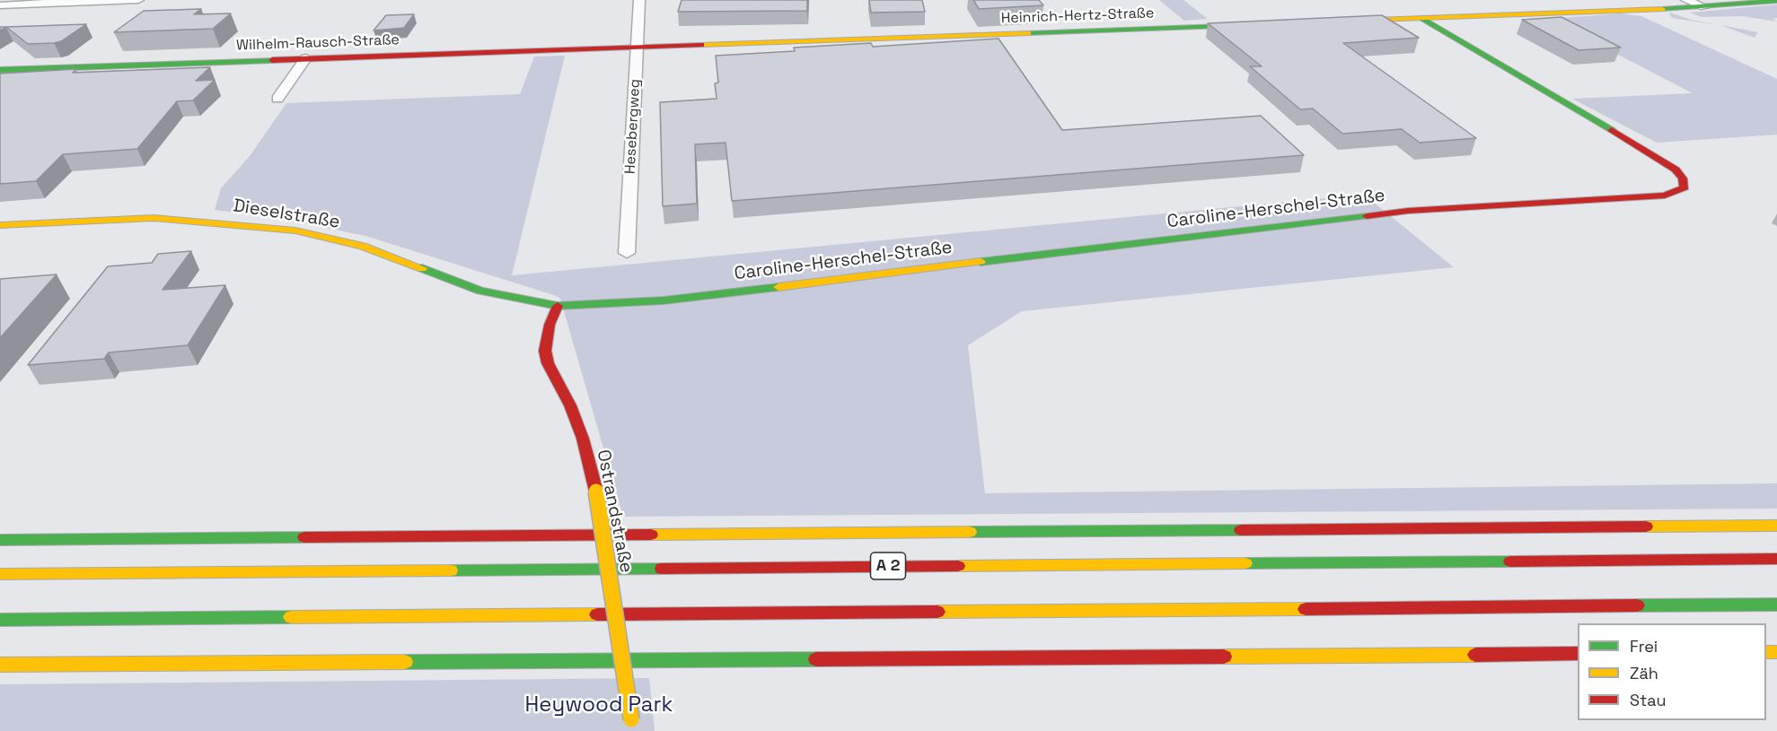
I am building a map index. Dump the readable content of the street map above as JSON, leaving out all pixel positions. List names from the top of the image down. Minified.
{"streets":{"main road":["Heinrich-Hertz-Straße","Wilhelm-Rausch-Straße","Caroline-Herschel-Straße","Dieselstraße","Ostrandstraße","A 2"],"street":["Hesebergweg"]},"crossings":[["Heinrich-Hertz-Straße","Wilhelm-Rausch-Straße"],["Heinrich-Hertz-Straße","Hesebergweg"],["Wilhelm-Rausch-Straße","Hesebergweg"],["Caroline-Herschel-Straße","Dieselstraße"],["Caroline-Herschel-Straße","Ostrandstraße"],["Dieselstraße","Ostrandstraße"]],"parks":["Heywood Park"],"legend":["Frei","Zäh","Stau"]}
